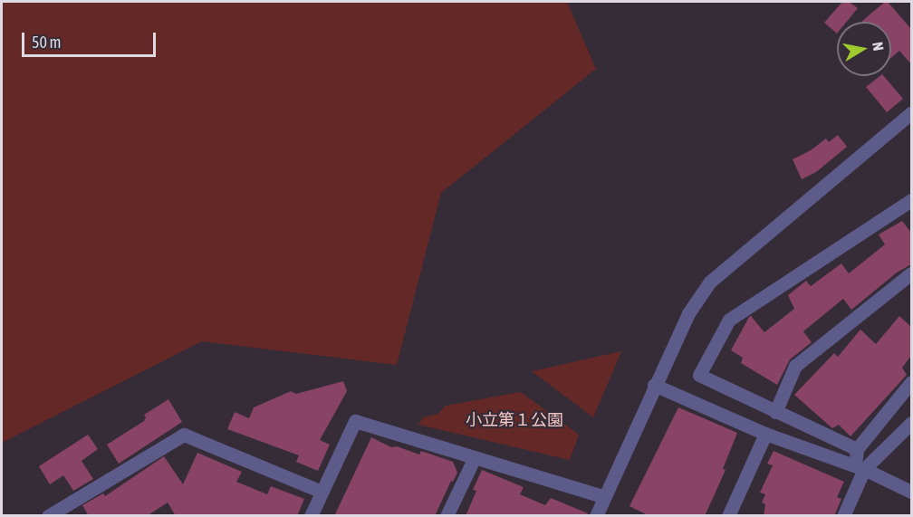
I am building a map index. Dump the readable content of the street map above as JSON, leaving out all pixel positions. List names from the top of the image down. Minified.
{"parks":["小立第１公園"],"scale_bar":"50 m","north":"right"}
